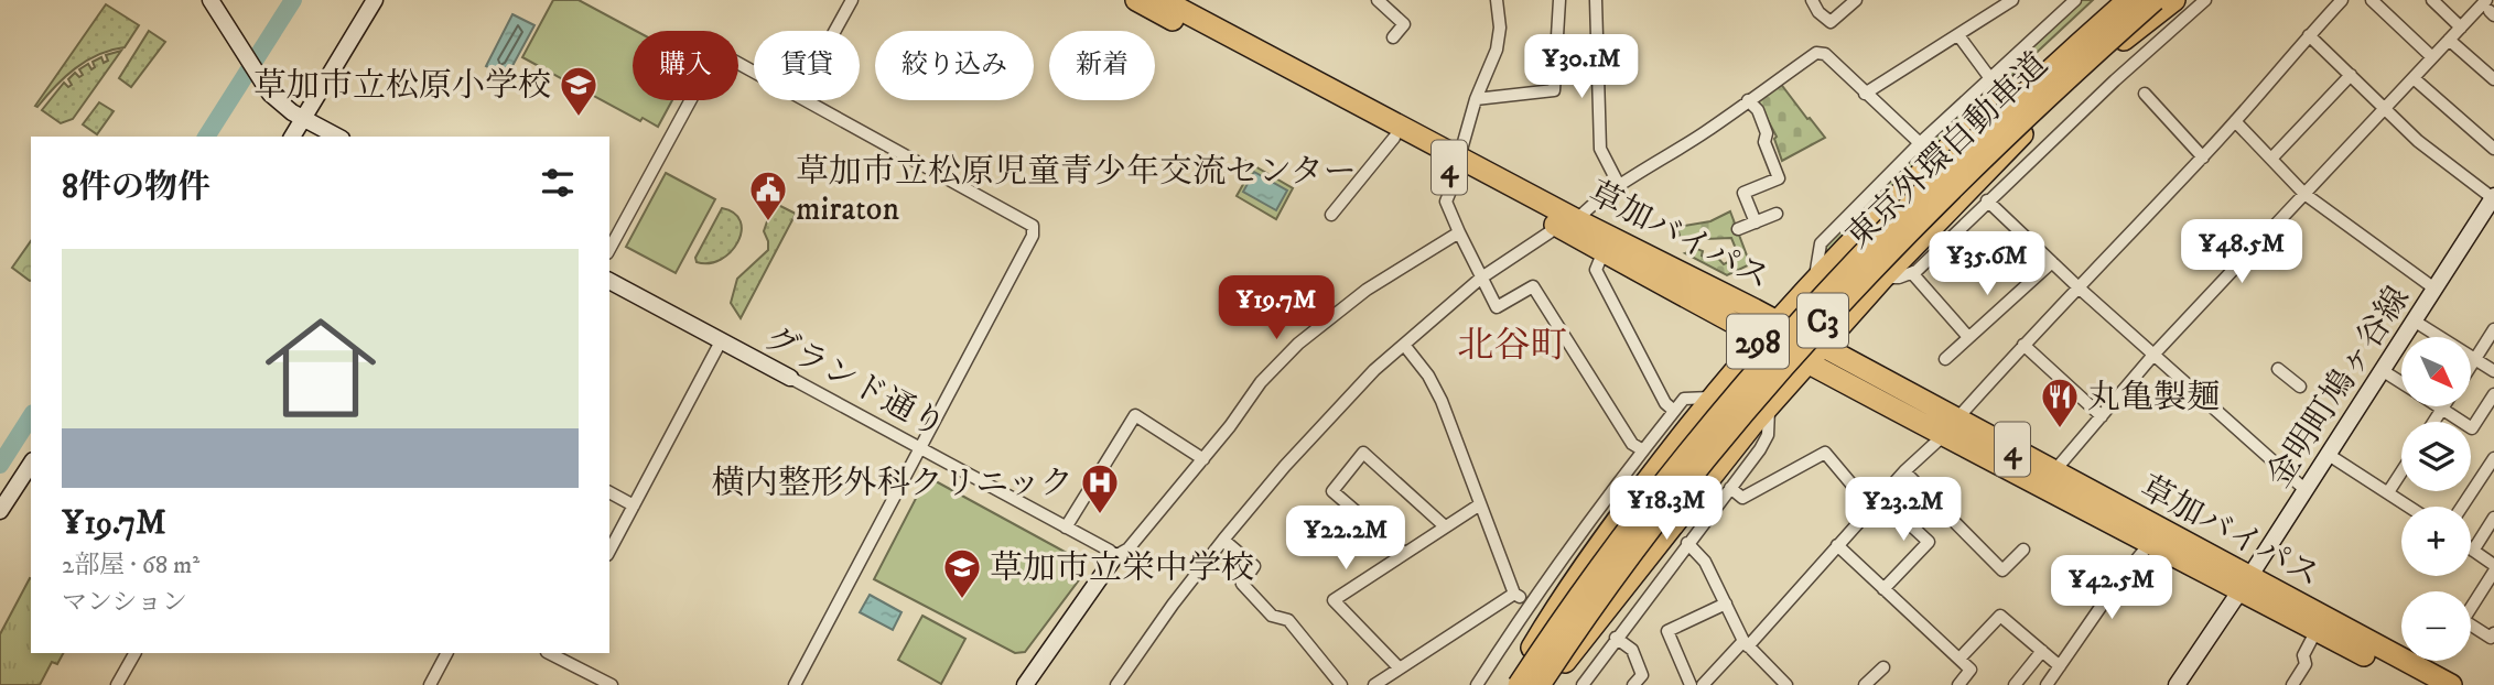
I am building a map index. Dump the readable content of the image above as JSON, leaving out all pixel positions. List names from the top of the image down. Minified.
{"streets":{"highway":["東京外環自動車道","4","草加バイパス","C3","298"],"street":["グランド通り","金明町鳩ヶ谷線"]},"crossings":[["草加バイパス","298"],["草加バイパス","金明町鳩ヶ谷線"]],"districts":["北谷町"],"places":{"school or university":["草加市立松原小学校","草加市立栄中学校"],"public building":["草加市立松原児童青少年交流センター miraton"],"restaurant":["丸亀製麺"],"hospital":["横内整形外科クリニック"]},"north":"bottom right","page":{"chip":["購入","賃貸","絞り込み","新着"],"price":["¥30.1M","¥48.5M","¥35.6M","¥19.7M","¥18.3M","¥23.2M","¥22.2M","¥42.5M"],"heading":"8件の物件","list":[{"name":"¥19.7M","note":"2部屋 · 68 m² · マンション"}],"map_buttons":["+","−"]}}
